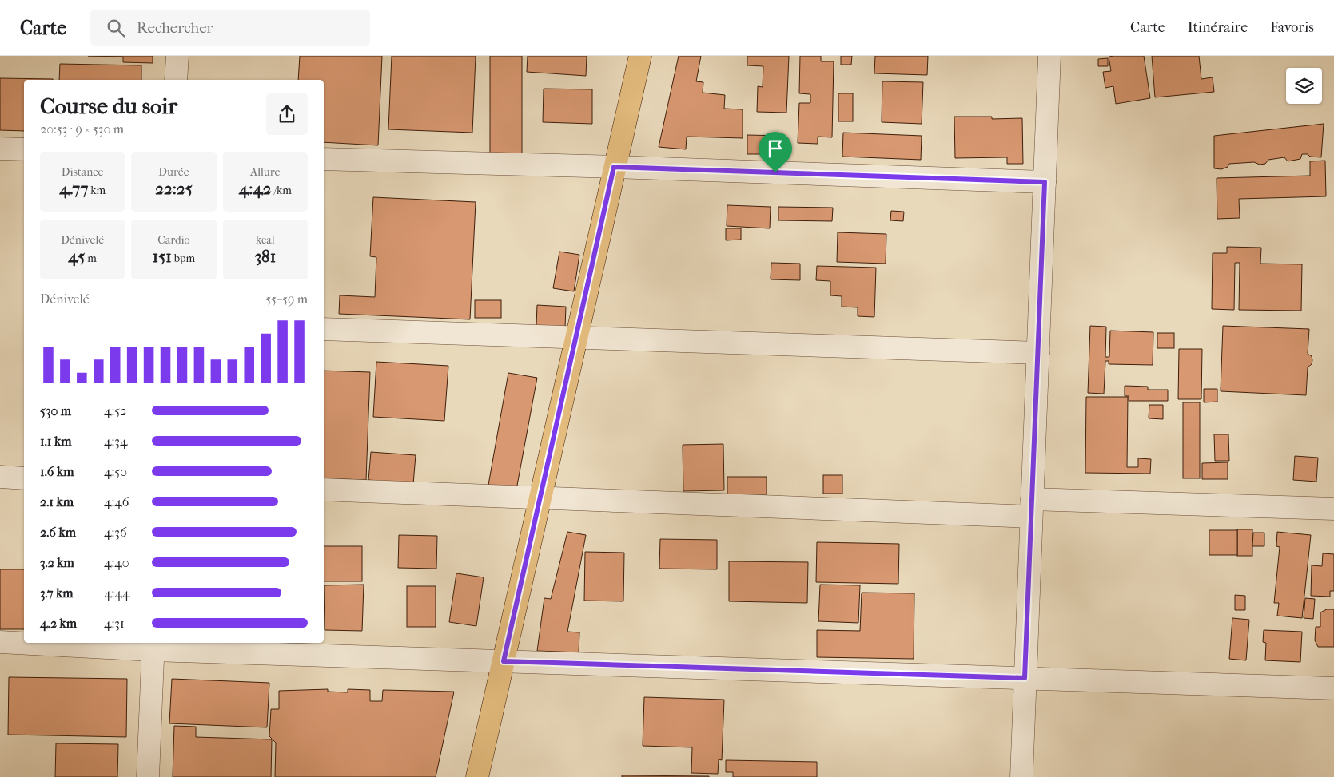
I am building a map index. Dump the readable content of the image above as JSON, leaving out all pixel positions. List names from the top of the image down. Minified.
{"page":{"header":"Carte","search":"Rechercher","nav":["Carte","Itinéraire","Favoris"],"heading":["Course du soir","20:53 · 9 × 530 m"],"stats":[["Distance","4.77 km"],["Durée","22:25"],["Allure","4:42 /km"],["Dénivelé","45 m"],["Cardio","151 bpm"],["kcal","381"]],"chart":["Dénivelé","55–59 m"],"list":[{"name":"530 m","note":"4:52"},{"name":"1.1 km","note":"4:34"},{"name":"1.6 km","note":"4:50"},{"name":"2.1 km","note":"4:46"},{"name":"2.6 km","note":"4:36"},{"name":"3.2 km","note":"4:40"},{"name":"3.7 km","note":"4:44"},{"name":"4.2 km","note":"4:31"}]}}
